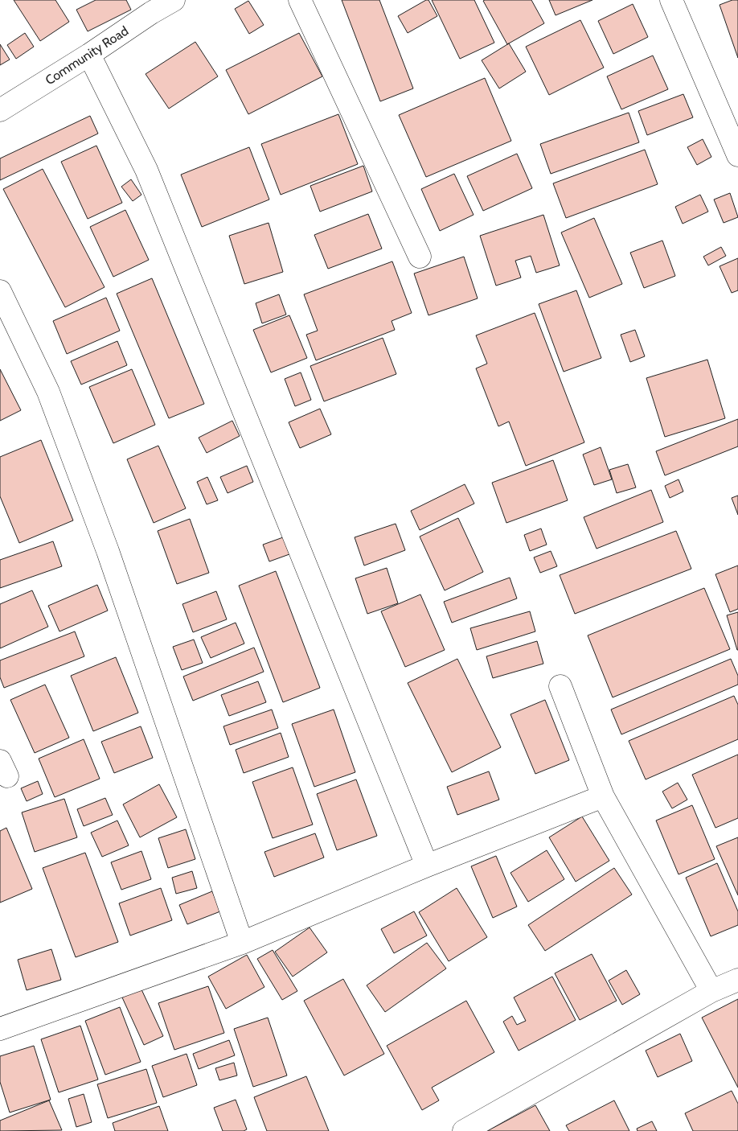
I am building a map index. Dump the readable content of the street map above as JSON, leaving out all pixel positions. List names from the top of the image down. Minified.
{"streets":{"street":["Community Road"]}}
